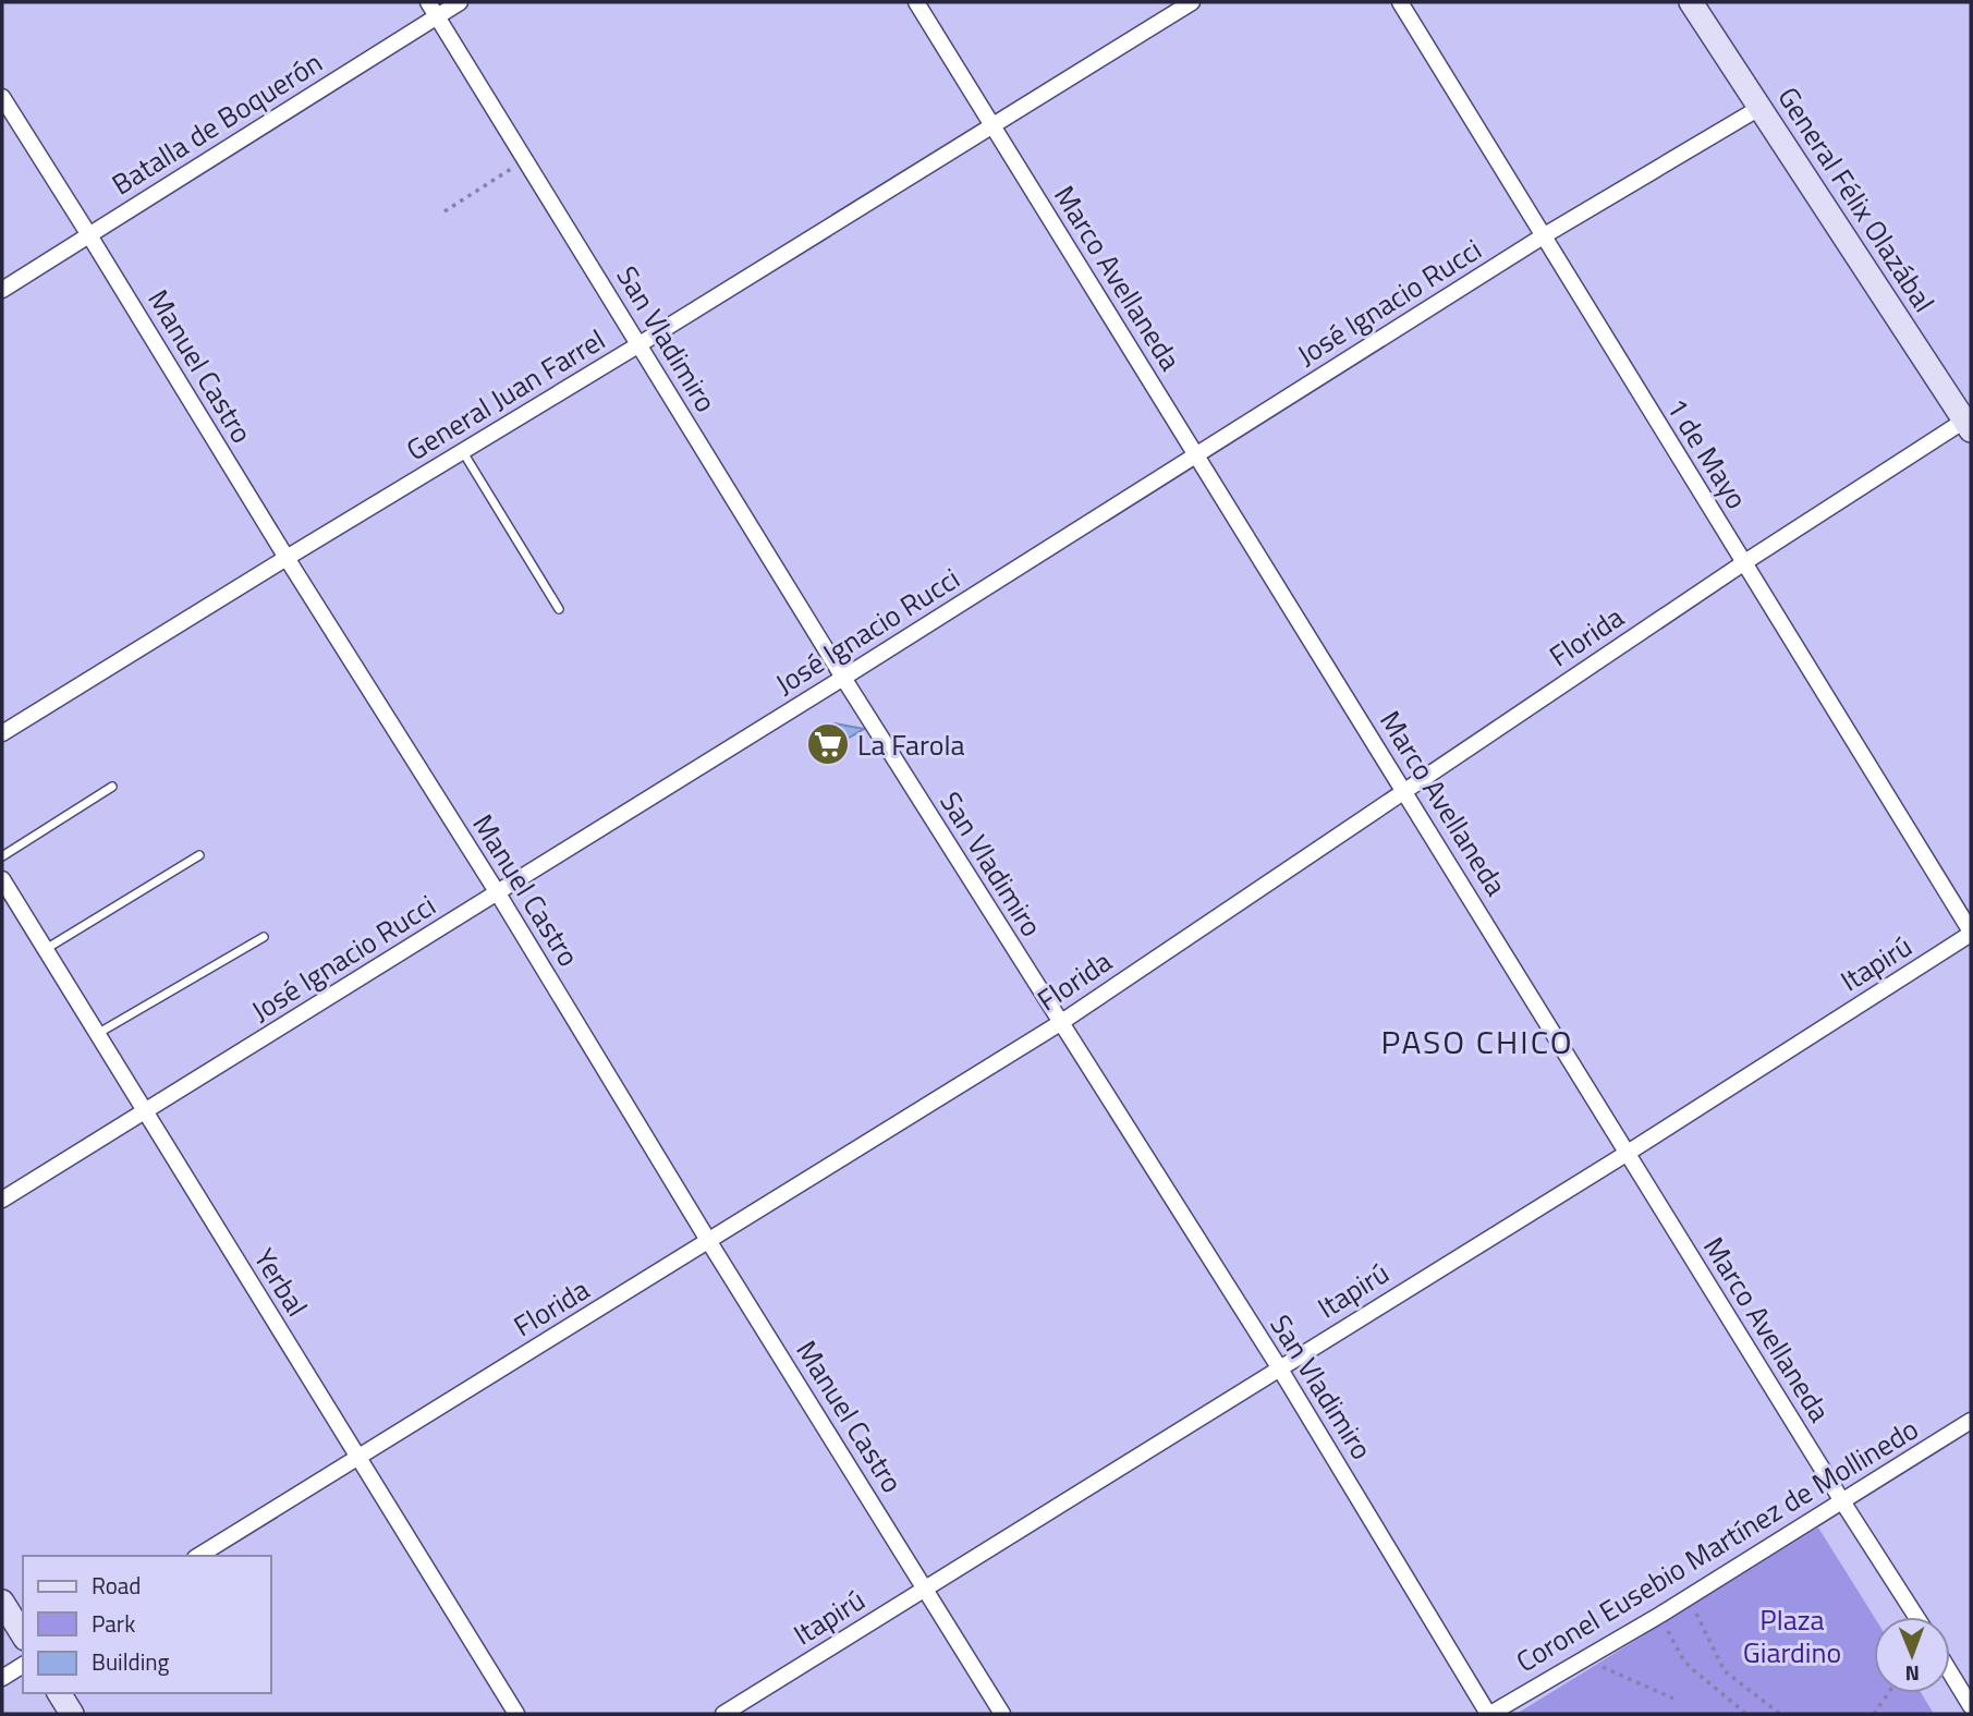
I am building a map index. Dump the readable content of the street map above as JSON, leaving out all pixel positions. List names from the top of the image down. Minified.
{"streets":{"street":["Batalla de Boquerón","General Félix Olazábal","Marco Avellaneda","José Ignacio Rucci","San Vladimiro","Manuel Castro","General Juan Farrel","1 de Mayo","Florida","Itapirú","Yerbal","Coronel Eusebio Martínez de Mollinedo"]},"crossings":[["Batalla de Boquerón","San Vladimiro"],["Batalla de Boquerón","Manuel Castro"],["General Félix Olazábal","José Ignacio Rucci"],["General Félix Olazábal","Florida"],["Marco Avellaneda","José Ignacio Rucci"],["Marco Avellaneda","General Juan Farrel"],["Marco Avellaneda","Florida"],["Marco Avellaneda","Itapirú"],["Marco Avellaneda","Coronel Eusebio Martínez de Mollinedo"],["José Ignacio Rucci","San Vladimiro"],["José Ignacio Rucci","Manuel Castro"],["José Ignacio Rucci","1 de Mayo"],["José Ignacio Rucci","Yerbal"],["San Vladimiro","General Juan Farrel"],["San Vladimiro","Florida"],["San Vladimiro","Itapirú"],["San Vladimiro","Coronel Eusebio Martínez de Mollinedo"],["Manuel Castro","General Juan Farrel"],["Manuel Castro","Florida"],["Manuel Castro","Itapirú"],["1 de Mayo","Florida"],["1 de Mayo","Itapirú"],["Florida","Yerbal"]],"districts":["PASO CHICO"],"parks":["Plaza Giardino"],"places":{"supermarket":["La Farola"]},"legend":["Road","Park","Building"],"north":"bottom"}
